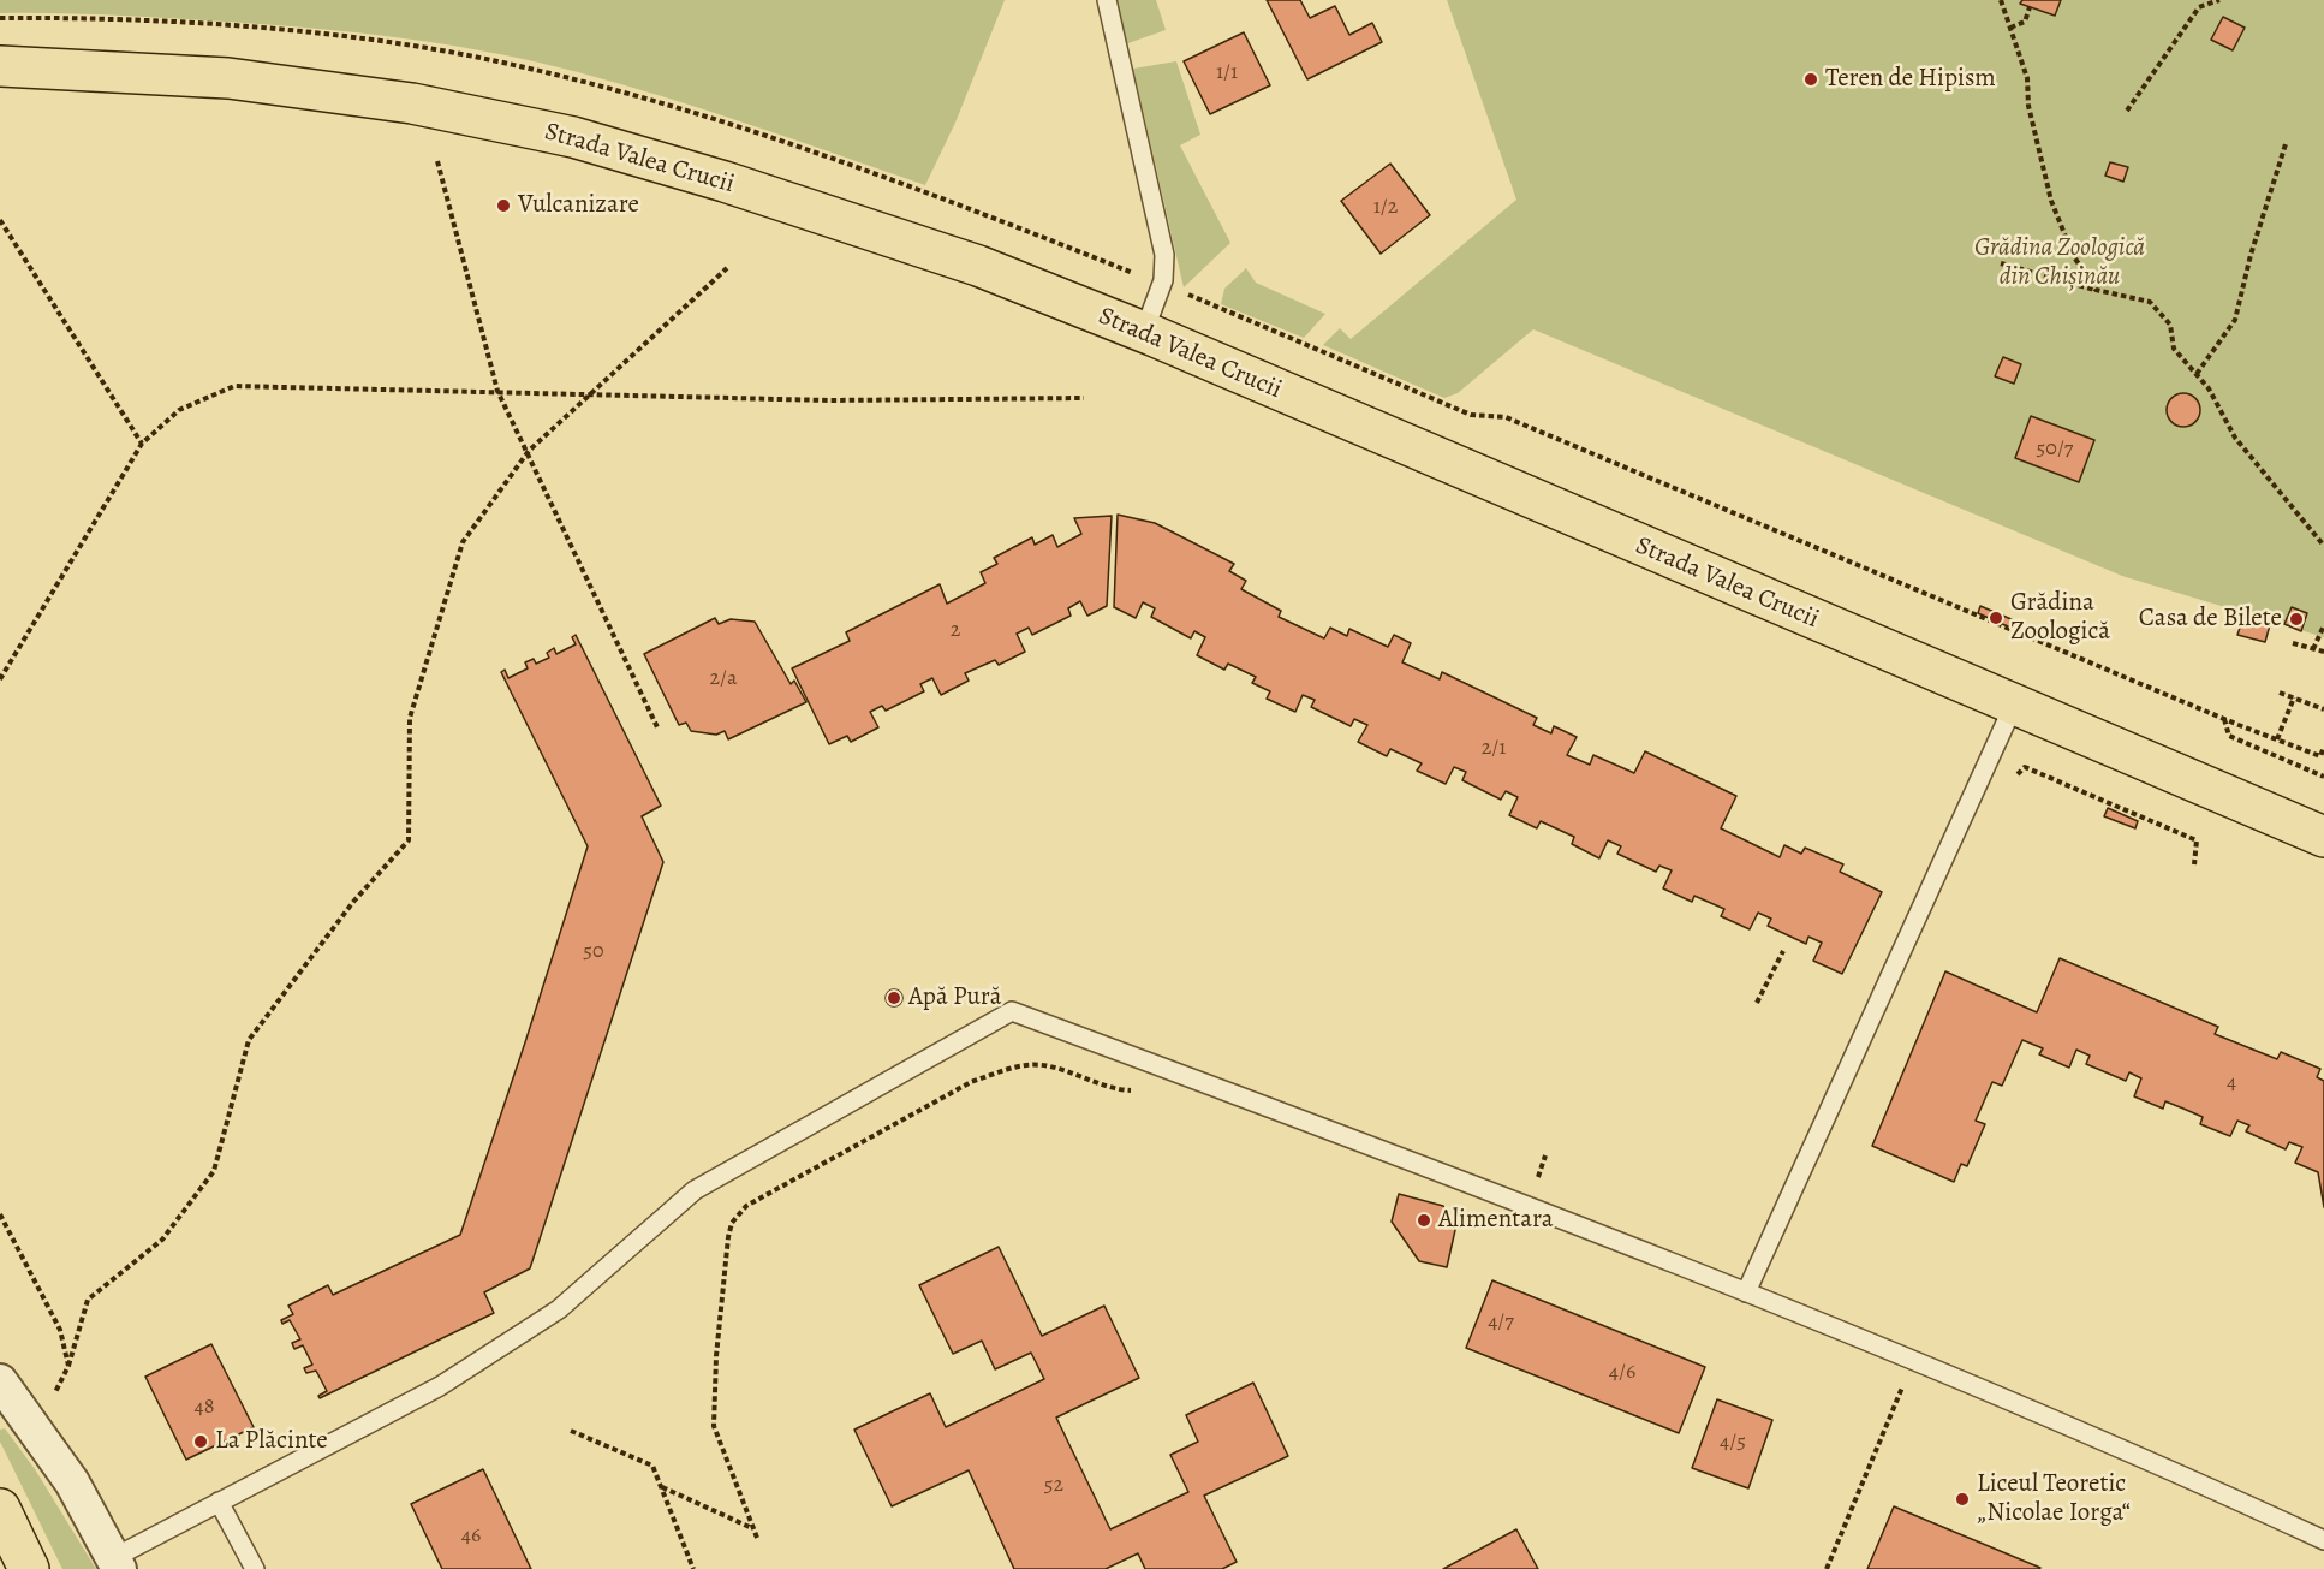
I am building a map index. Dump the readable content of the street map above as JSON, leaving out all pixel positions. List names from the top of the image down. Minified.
{"streets":{"main road":["Strada Valea Crucii"]},"parks":["Grădina Zoologică din Chișinău"],"places":["Teren de Hipism","Vulcanizare","Grădina Zoologică","Casa de Bilete","Apă Pură","Alimentara","La Plăcinte","Liceul Teoretic „Nicolae Iorga“"],"house_numbers":["1/1","1/2","50/7","2","2/a","2/1","50","4","4/7","4/6","48","4/5","52","46"]}
